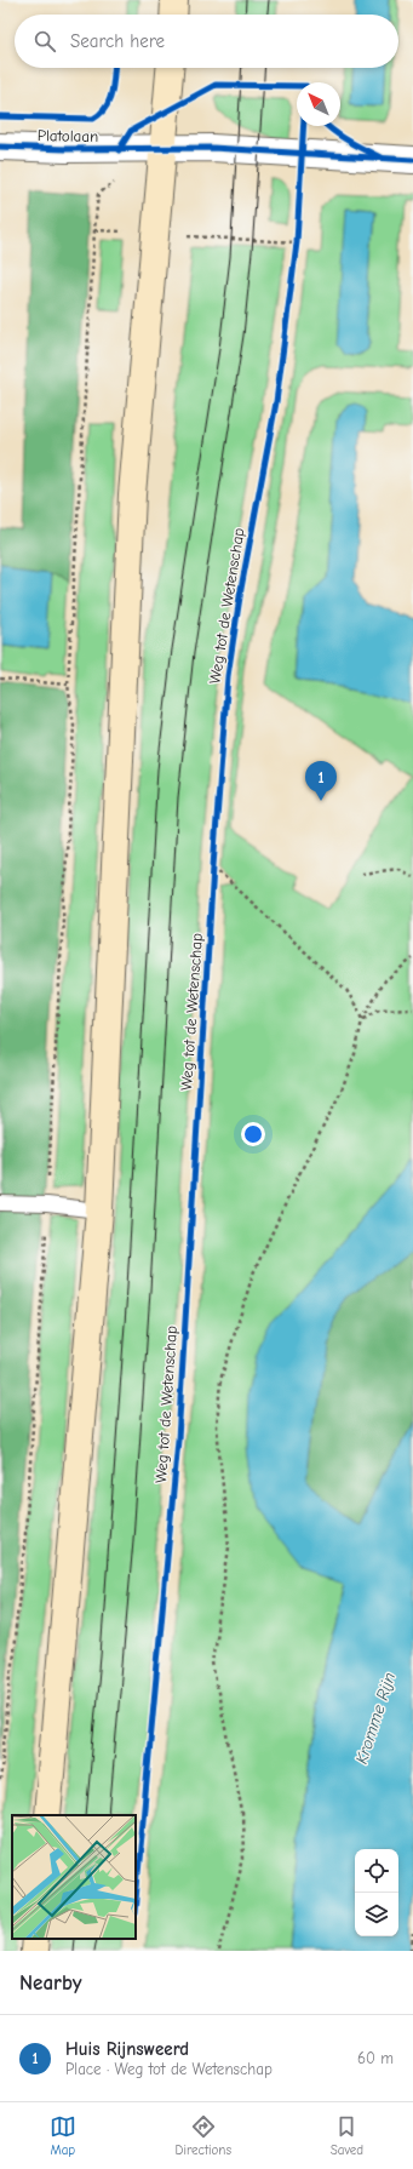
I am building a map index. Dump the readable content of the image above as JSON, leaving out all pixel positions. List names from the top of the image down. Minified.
{"streets":{"street":["Platolaan"],"cycle path":["Weg tot de Wetenschap"]},"water":["Kromme Rijn"],"north":"top left","page":{"search":"Search here","pins":"1","heading":"Nearby","list":[{"mark":"1","name":"Huis Rijnsweerd","note":"Place · Weg tot de Wetenschap","value":"60 m"}],"nav":["Map","Directions","Saved"]}}
